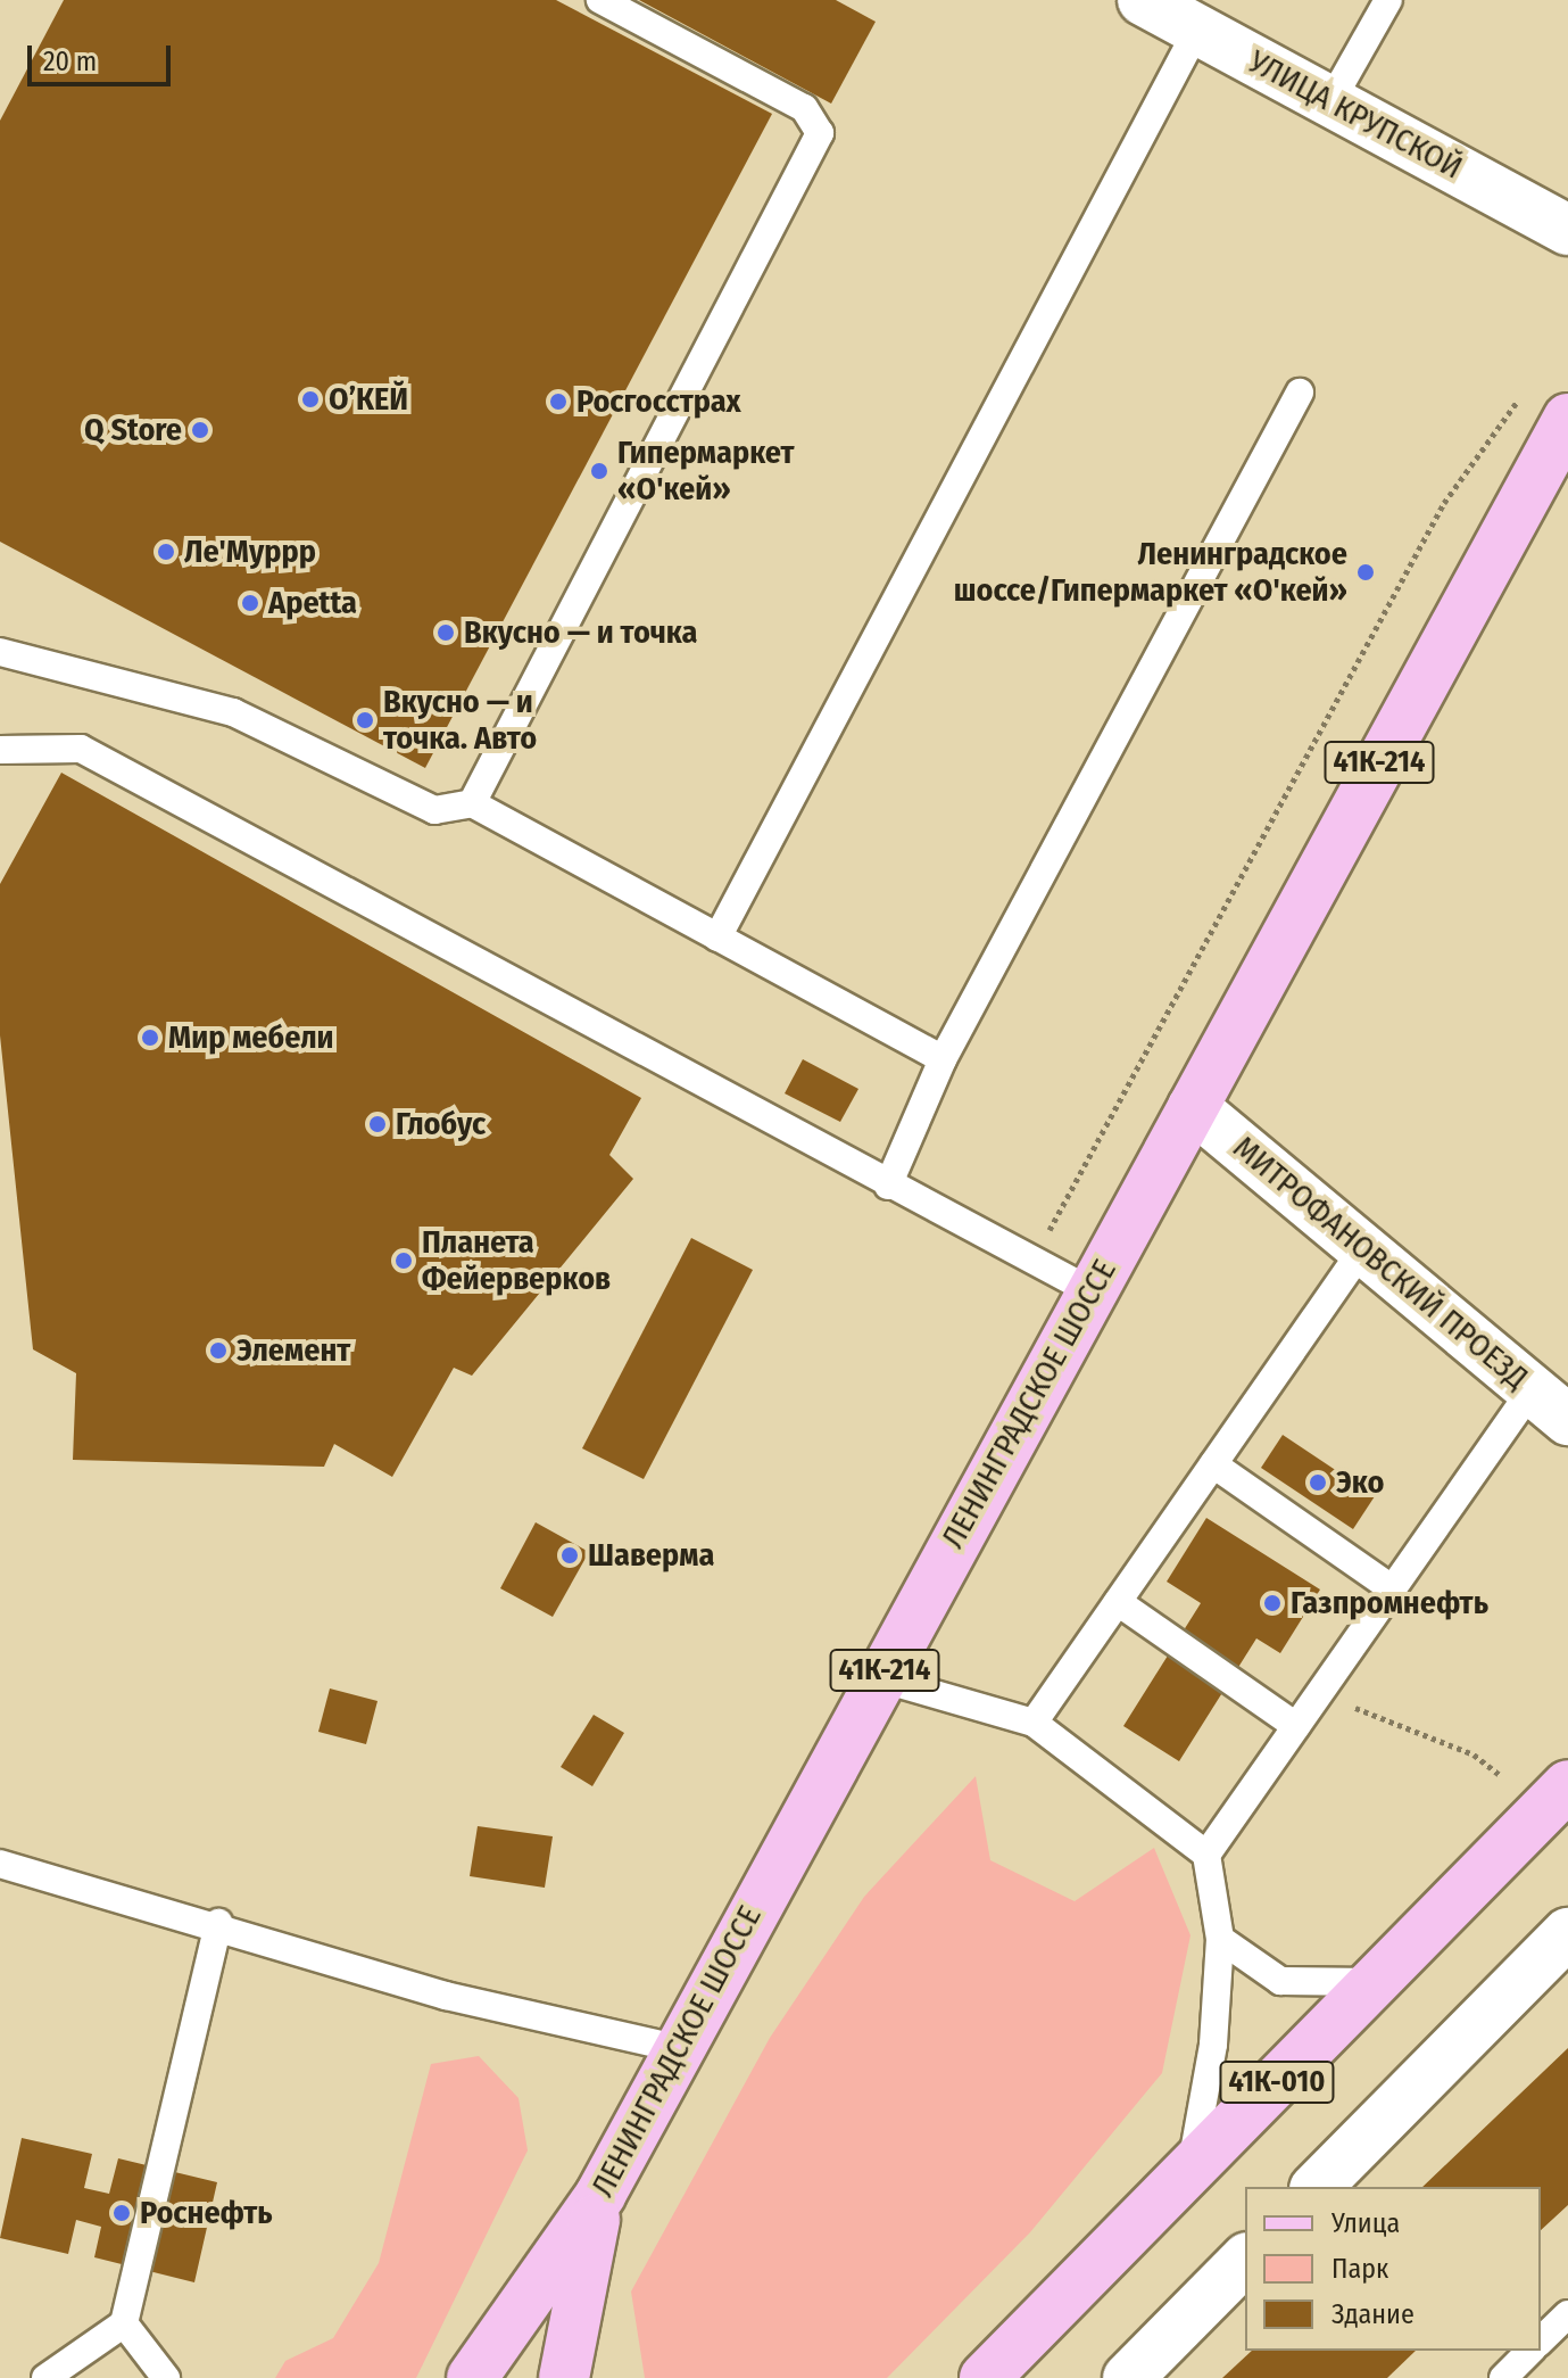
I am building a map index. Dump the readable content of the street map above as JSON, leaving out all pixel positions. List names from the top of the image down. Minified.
{"streets":{"main road":["41К-214","ЛЕНИНГРАДСКОЕ ШОССЕ","41К-010"],"street":["УЛИЦА КРУПСКОЙ","МИТРОФАНОВСКИЙ ПРОЕЗД"]},"crossings":[["МИТРОФАНОВСКИЙ ПРОЕЗД","ЛЕНИНГРАДСКОЕ ШОССЕ"]],"places":["О’КЕЙ","Росгосстрах","Q Store","Гипермаркет «О'кей»","Ле'Муррр","Ленинградское шоссе/Гипермаркет «О'кей»","Apetta","Вкусно — и точка","Вкусно — и точка. Авто","Мир мебели","Глобус","Планета Фейерверков","Элемент","Эко","Шаверма","Газпромнефть","Роснефть"],"legend":["Улица","Парк","Здание"],"scale_bar":"20 m"}
